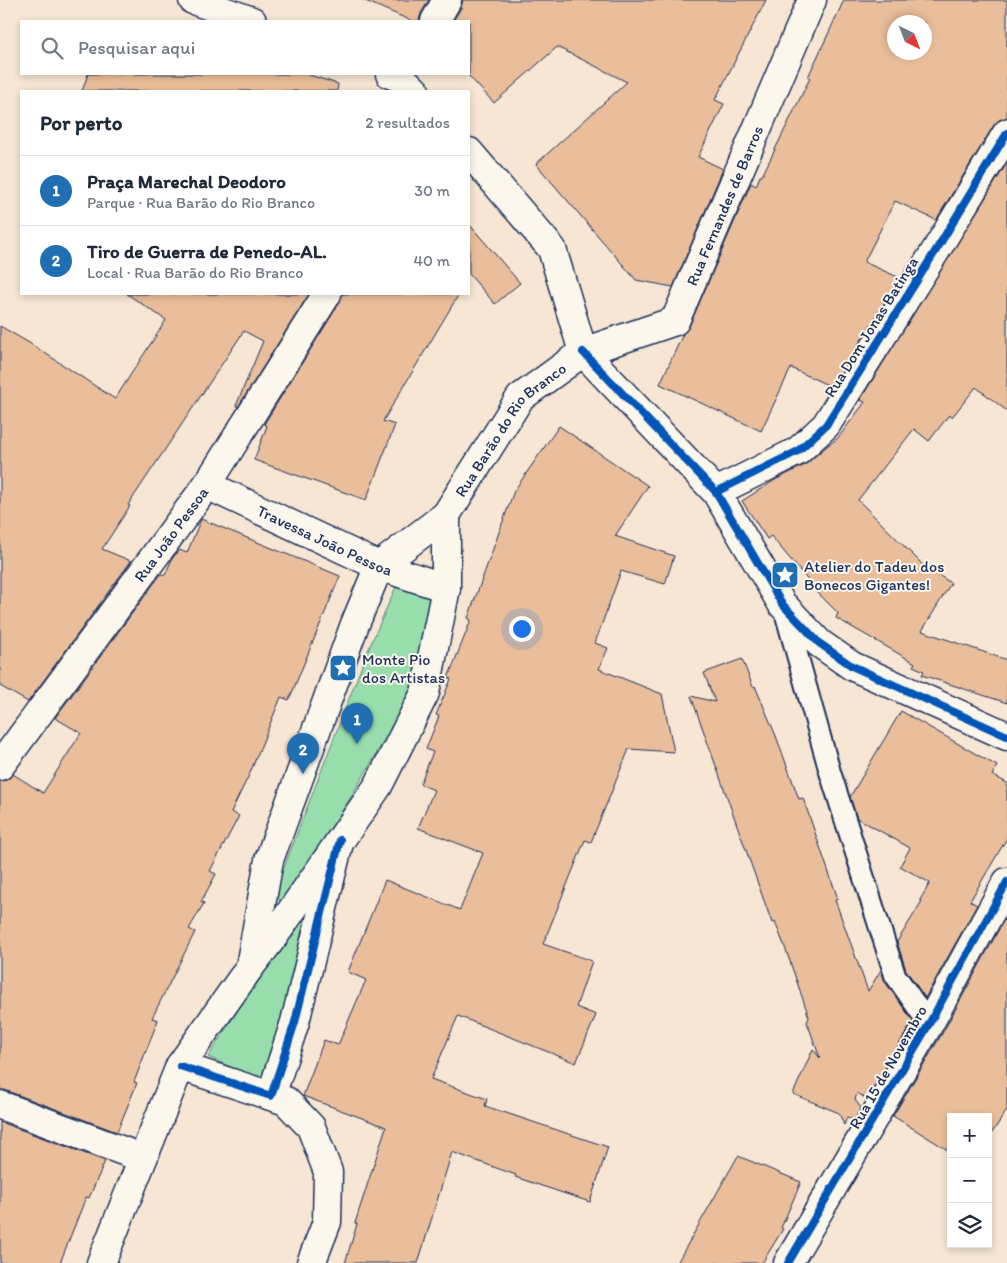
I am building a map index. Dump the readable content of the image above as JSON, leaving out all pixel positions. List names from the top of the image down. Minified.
{"streets":{"main road":["Rua Fernandes de Barros","Rua Dom Jonas Batinga","Rua Barão do Rio Branco","Rua João Pessoa","Travessa João Pessoa","Rua 15 de Novembro"]},"crossings":[["Rua Fernandes de Barros","Rua Barão do Rio Branco"],["Rua Barão do Rio Branco","Travessa João Pessoa"],["Rua João Pessoa","Travessa João Pessoa"]],"places":{"place":["Atelier do Tadeu dos Bonecos Gigantes!","Monte Pio dos Artistas"]},"north":"bottom right","page":{"search":"Pesquisar aqui","heading":["Por perto","2 resultados"],"list":[{"mark":"1","name":"Praça Marechal Deodoro","note":"Parque · Rua Barão do Rio Branco","value":"30 m"},{"mark":"2","name":"Tiro de Guerra de Penedo-AL.","note":"Local · Rua Barão do Rio Branco","value":"40 m"}],"pins":["1","2"],"map_buttons":["+","−"]}}
